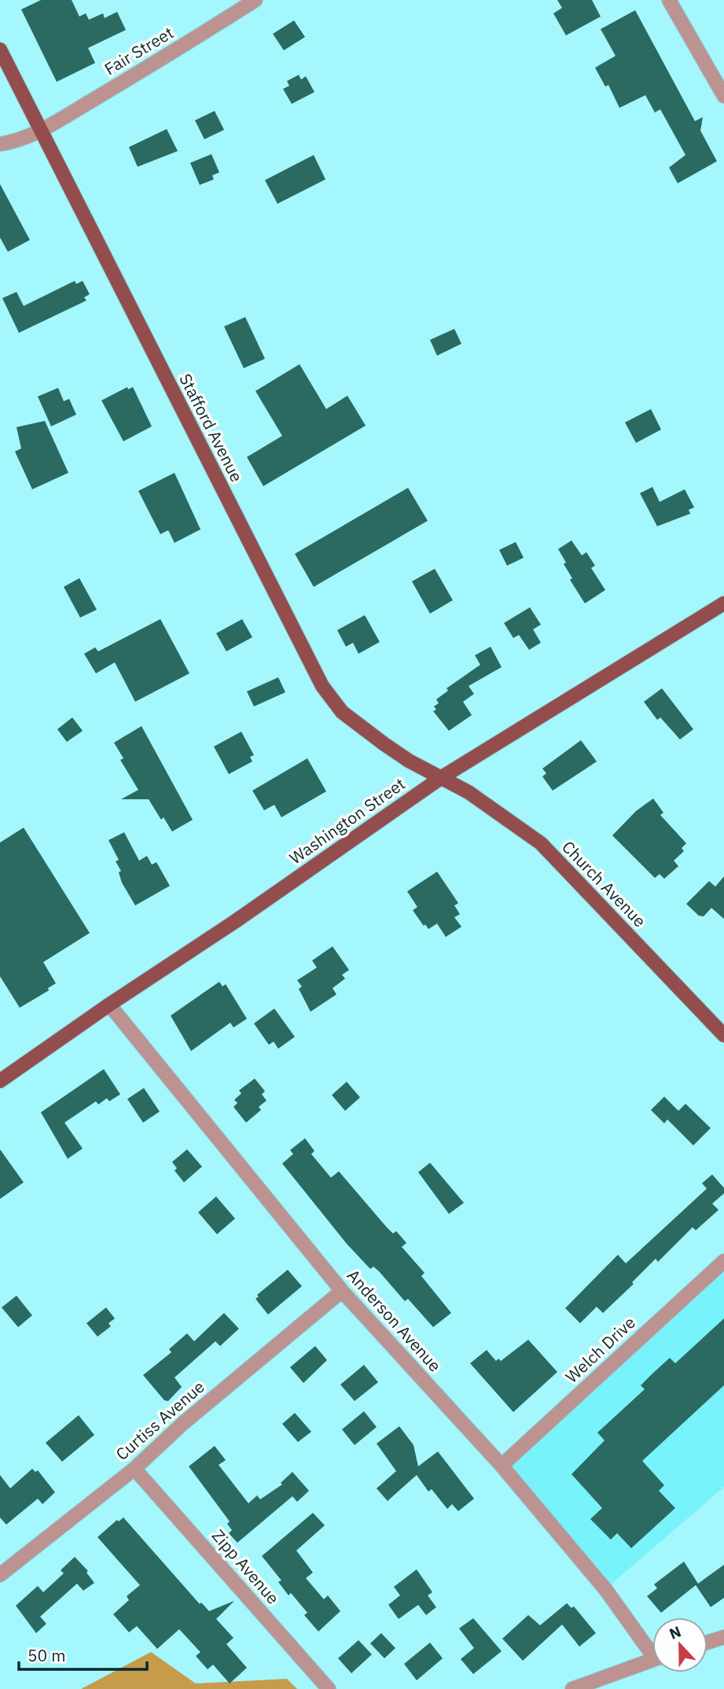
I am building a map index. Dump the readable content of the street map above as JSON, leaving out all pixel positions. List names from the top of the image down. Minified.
{"streets":{"main road":["Stafford Avenue","Washington Street","Church Avenue"],"street":["Fair Street","Anderson Avenue","Welch Drive","Curtiss Avenue","Zipp Avenue"]},"crossings":[["Fair Street","Stafford Avenue"],["Stafford Avenue","Washington Street"],["Stafford Avenue","Church Avenue"],["Washington Street","Church Avenue"],["Washington Street","Anderson Avenue"],["Anderson Avenue","Welch Drive"],["Anderson Avenue","Curtiss Avenue"],["Curtiss Avenue","Zipp Avenue"]],"scale_bar":"50 m","north":"top"}
